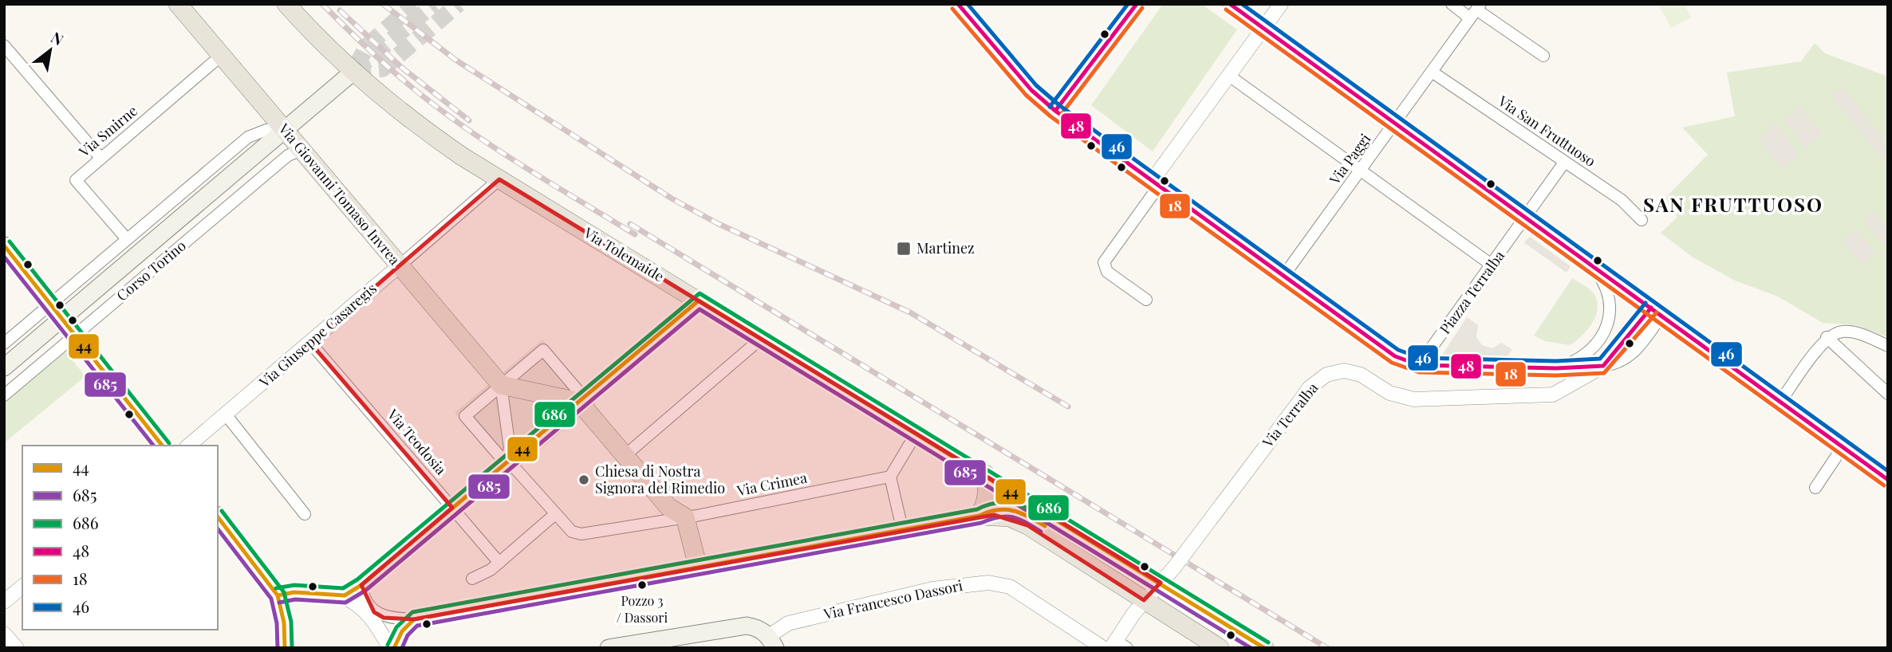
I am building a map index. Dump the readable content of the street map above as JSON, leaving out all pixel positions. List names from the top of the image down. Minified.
{"streets":{"main road":["Via Giovanni Tomaso Invrea","Via Tolemaide","Corso Torino"],"street":["Via Smirne","Via San Fruttuoso","Via Paggi","Piazza Terralba","Via Giuseppe Casaregis","Via Terralba","Via Teodosia","Via Crimea","Via Francesco Dassori"]},"crossings":[["Via Smirne","Via Giovanni Tomaso Invrea"],["Via Smirne","Corso Torino"],["Via San Fruttuoso","Via Paggi"],["Via San Fruttuoso","Piazza Terralba"],["Via Giovanni Tomaso Invrea","Corso Torino"],["Via Giovanni Tomaso Invrea","Via Giuseppe Casaregis"],["Via Giovanni Tomaso Invrea","Via Crimea"],["Via Tolemaide","Corso Torino"],["Via Tolemaide","Via Giuseppe Casaregis"],["Via Tolemaide","Via Terralba"],["Via Giuseppe Casaregis","Via Teodosia"],["Via Terralba","Via Francesco Dassori"]],"districts":["SAN FRUTTUOSO"],"places":{"transit":["Martinez"],"other":["Chiesa di Nostra Signora del Rimedio","Pozzo 3 / Dassori"]},"lines":["transit line 48","transit line 46","transit line 18","transit line 686","transit line 44","transit line 685"],"legend":["44","685","686","48","18","46"],"north":"top right"}
